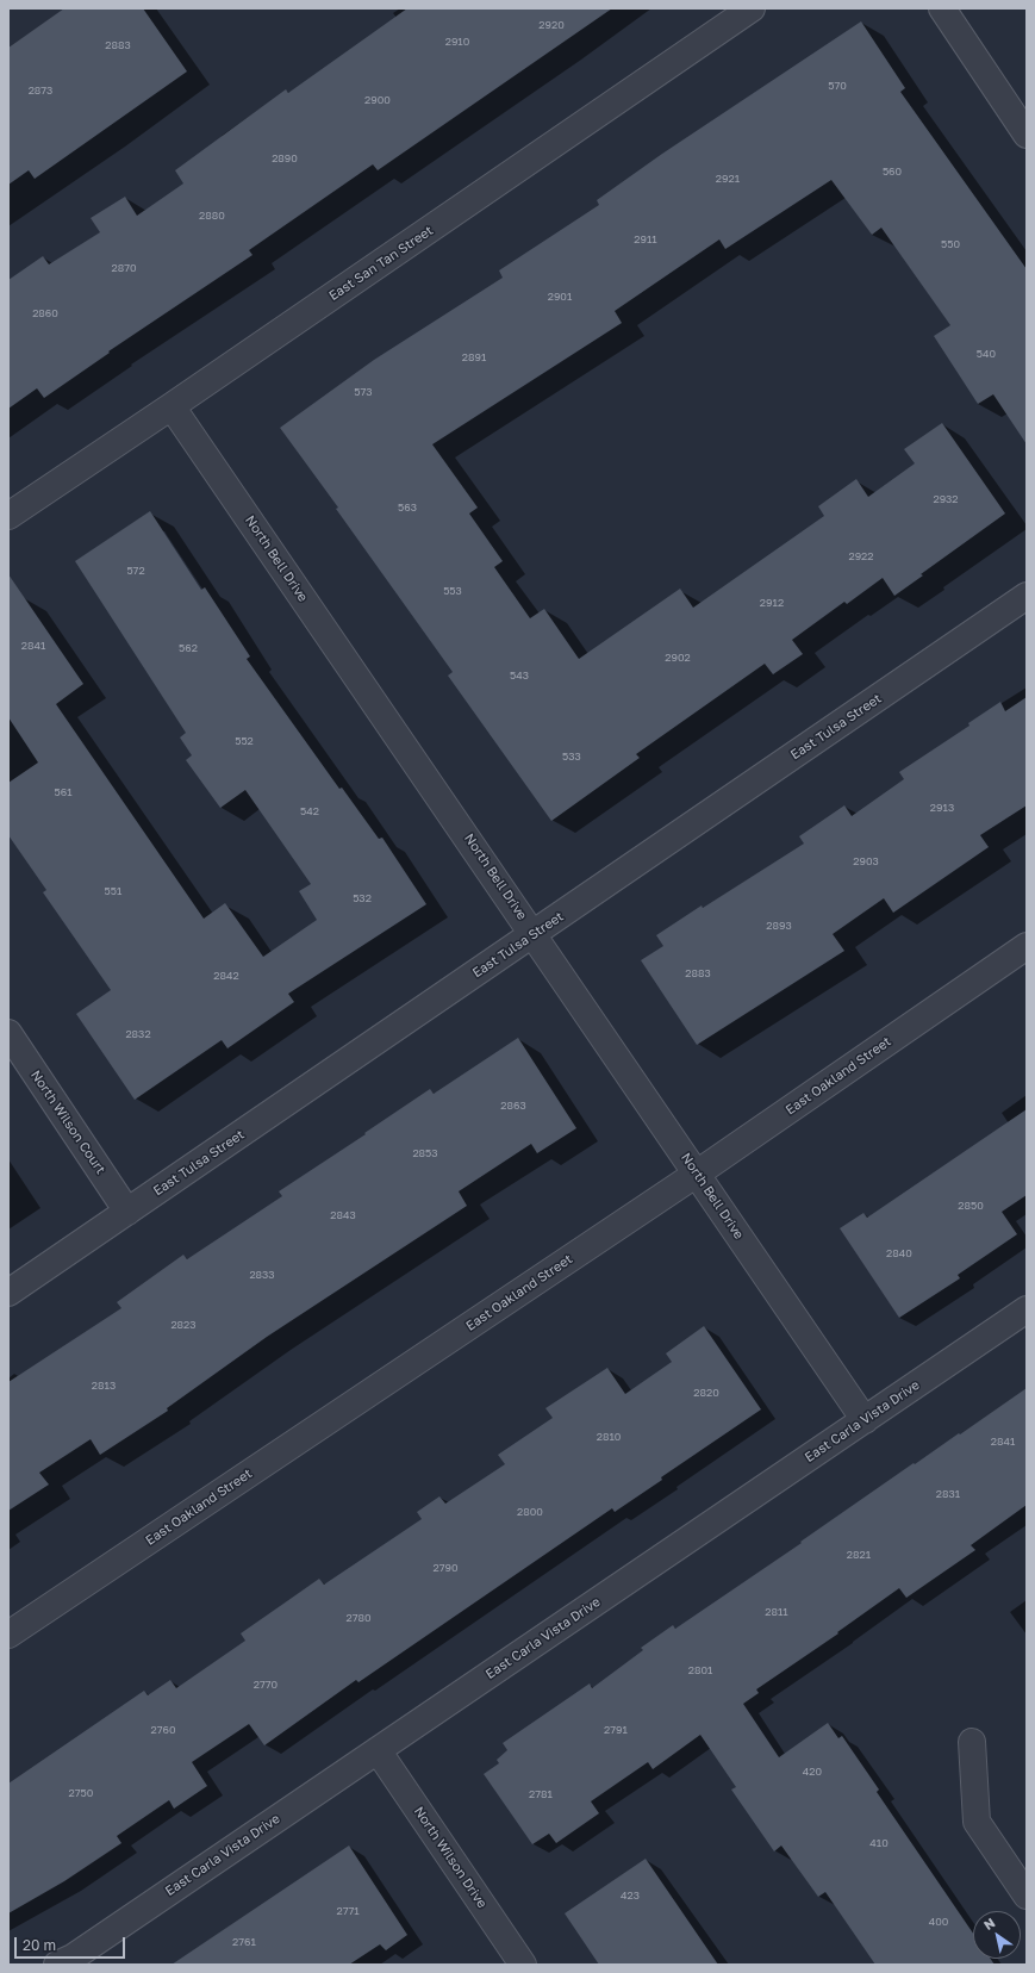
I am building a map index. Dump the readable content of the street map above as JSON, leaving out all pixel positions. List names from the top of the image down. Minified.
{"streets":{"street":["East San Tan Street","North Bell Drive","East Tulsa Street","East Oakland Street","North Wilson Court","East Carla Vista Drive","North Wilson Drive"]},"crossings":[["East San Tan Street","North Bell Drive"],["North Bell Drive","East Tulsa Street"],["North Bell Drive","East Oakland Street"],["North Bell Drive","East Carla Vista Drive"],["East Tulsa Street","North Wilson Court"],["East Carla Vista Drive","North Wilson Drive"]],"house_numbers":["2920","2910","2883","570","2873","2900","2890","560","2921","2880","2911","550","2870","2901","2860","540","2891","573","2932","563","2922","572","553","2912","2841","562","2902","543","552","533","561","2913","542","2903","551","532","2893","2883","2842","2832","2863","2853","2850","2843","2840","2833","2823","2813","2820","2810","2841","2831","2800","2821","2790","2811","2780","2801","2770","2760","2791","420","2750","2781","410","423","2771","400","2761"],"scale_bar":"20 m","north":"top left"}
